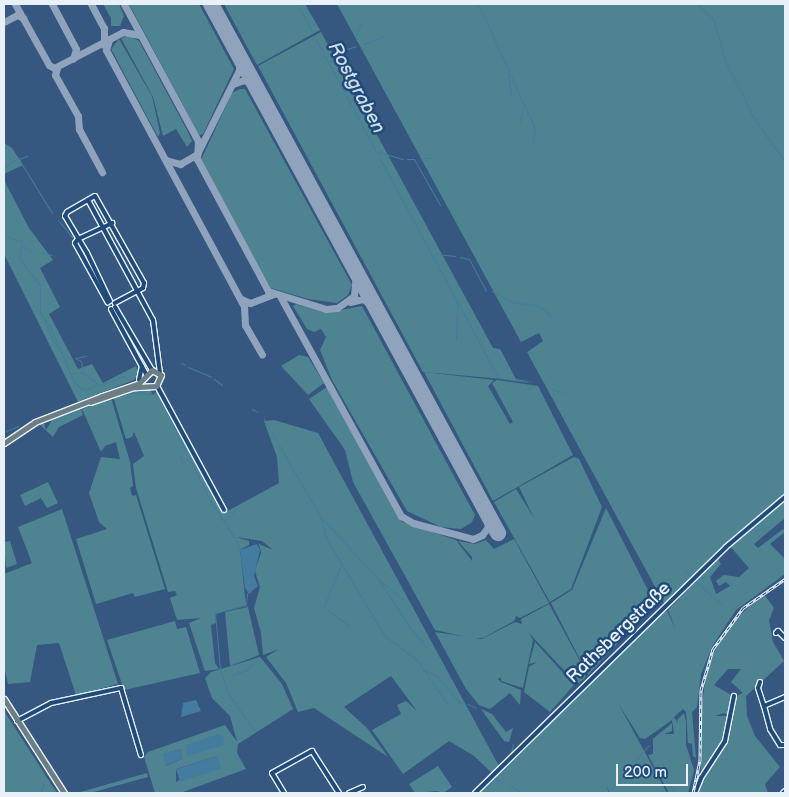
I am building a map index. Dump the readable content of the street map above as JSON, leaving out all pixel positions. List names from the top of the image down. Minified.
{"streets":{"street":["Rathsbergstraße"]},"water":["Rostgraben"],"scale_bar":"200 m"}
